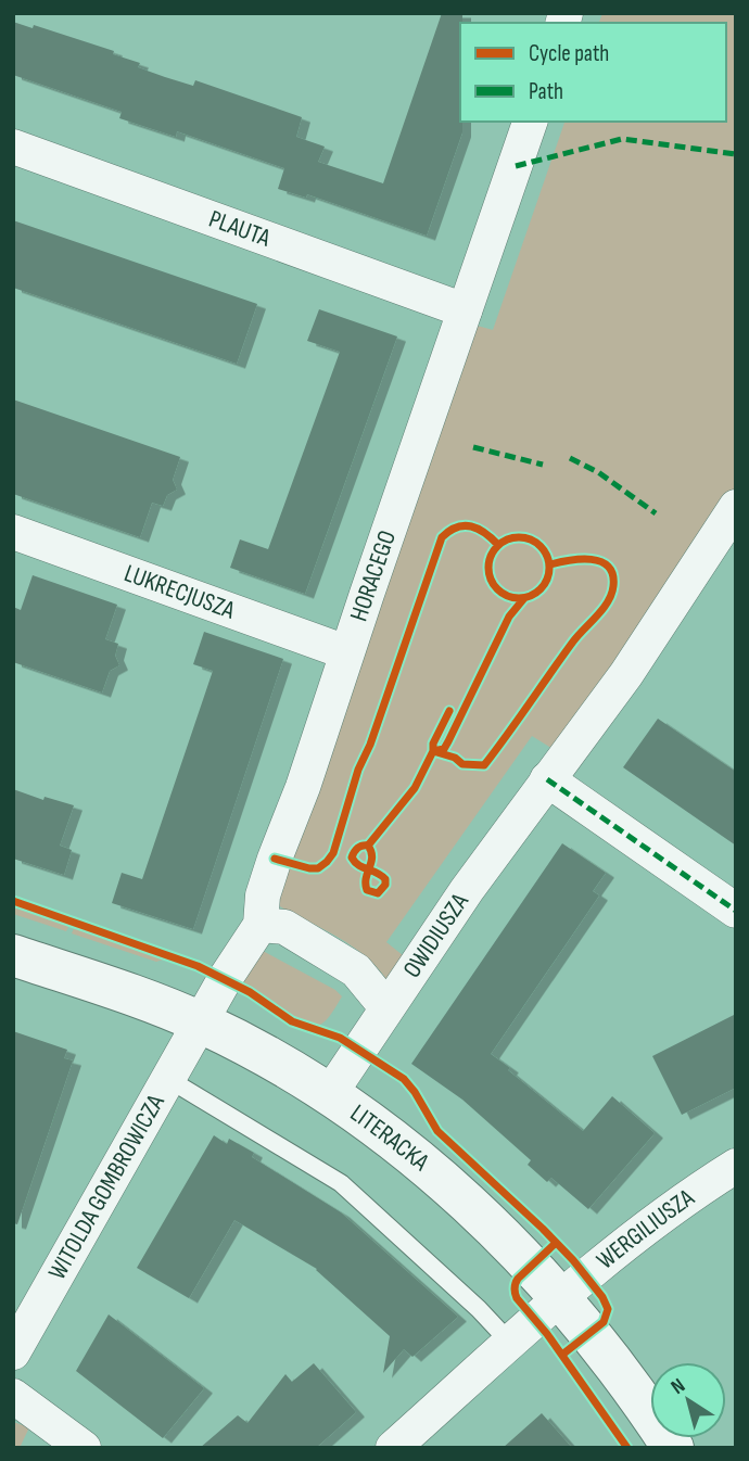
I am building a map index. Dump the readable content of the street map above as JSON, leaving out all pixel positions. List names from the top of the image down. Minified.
{"streets":{"street":["PLAUTA","HORACEGO","LUKRECJUSZA","OWIDIUSZA","LITERACKA","WITOLDA GOMBROWICZA","WERGILIUSZA"]},"crossings":[["PLAUTA","HORACEGO"],["HORACEGO","LUKRECJUSZA"],["HORACEGO","LITERACKA"],["HORACEGO","WITOLDA GOMBROWICZA"],["OWIDIUSZA","LITERACKA"],["LITERACKA","WITOLDA GOMBROWICZA"],["LITERACKA","WERGILIUSZA"]],"legend":["Cycle path","Path"],"north":"top left"}
